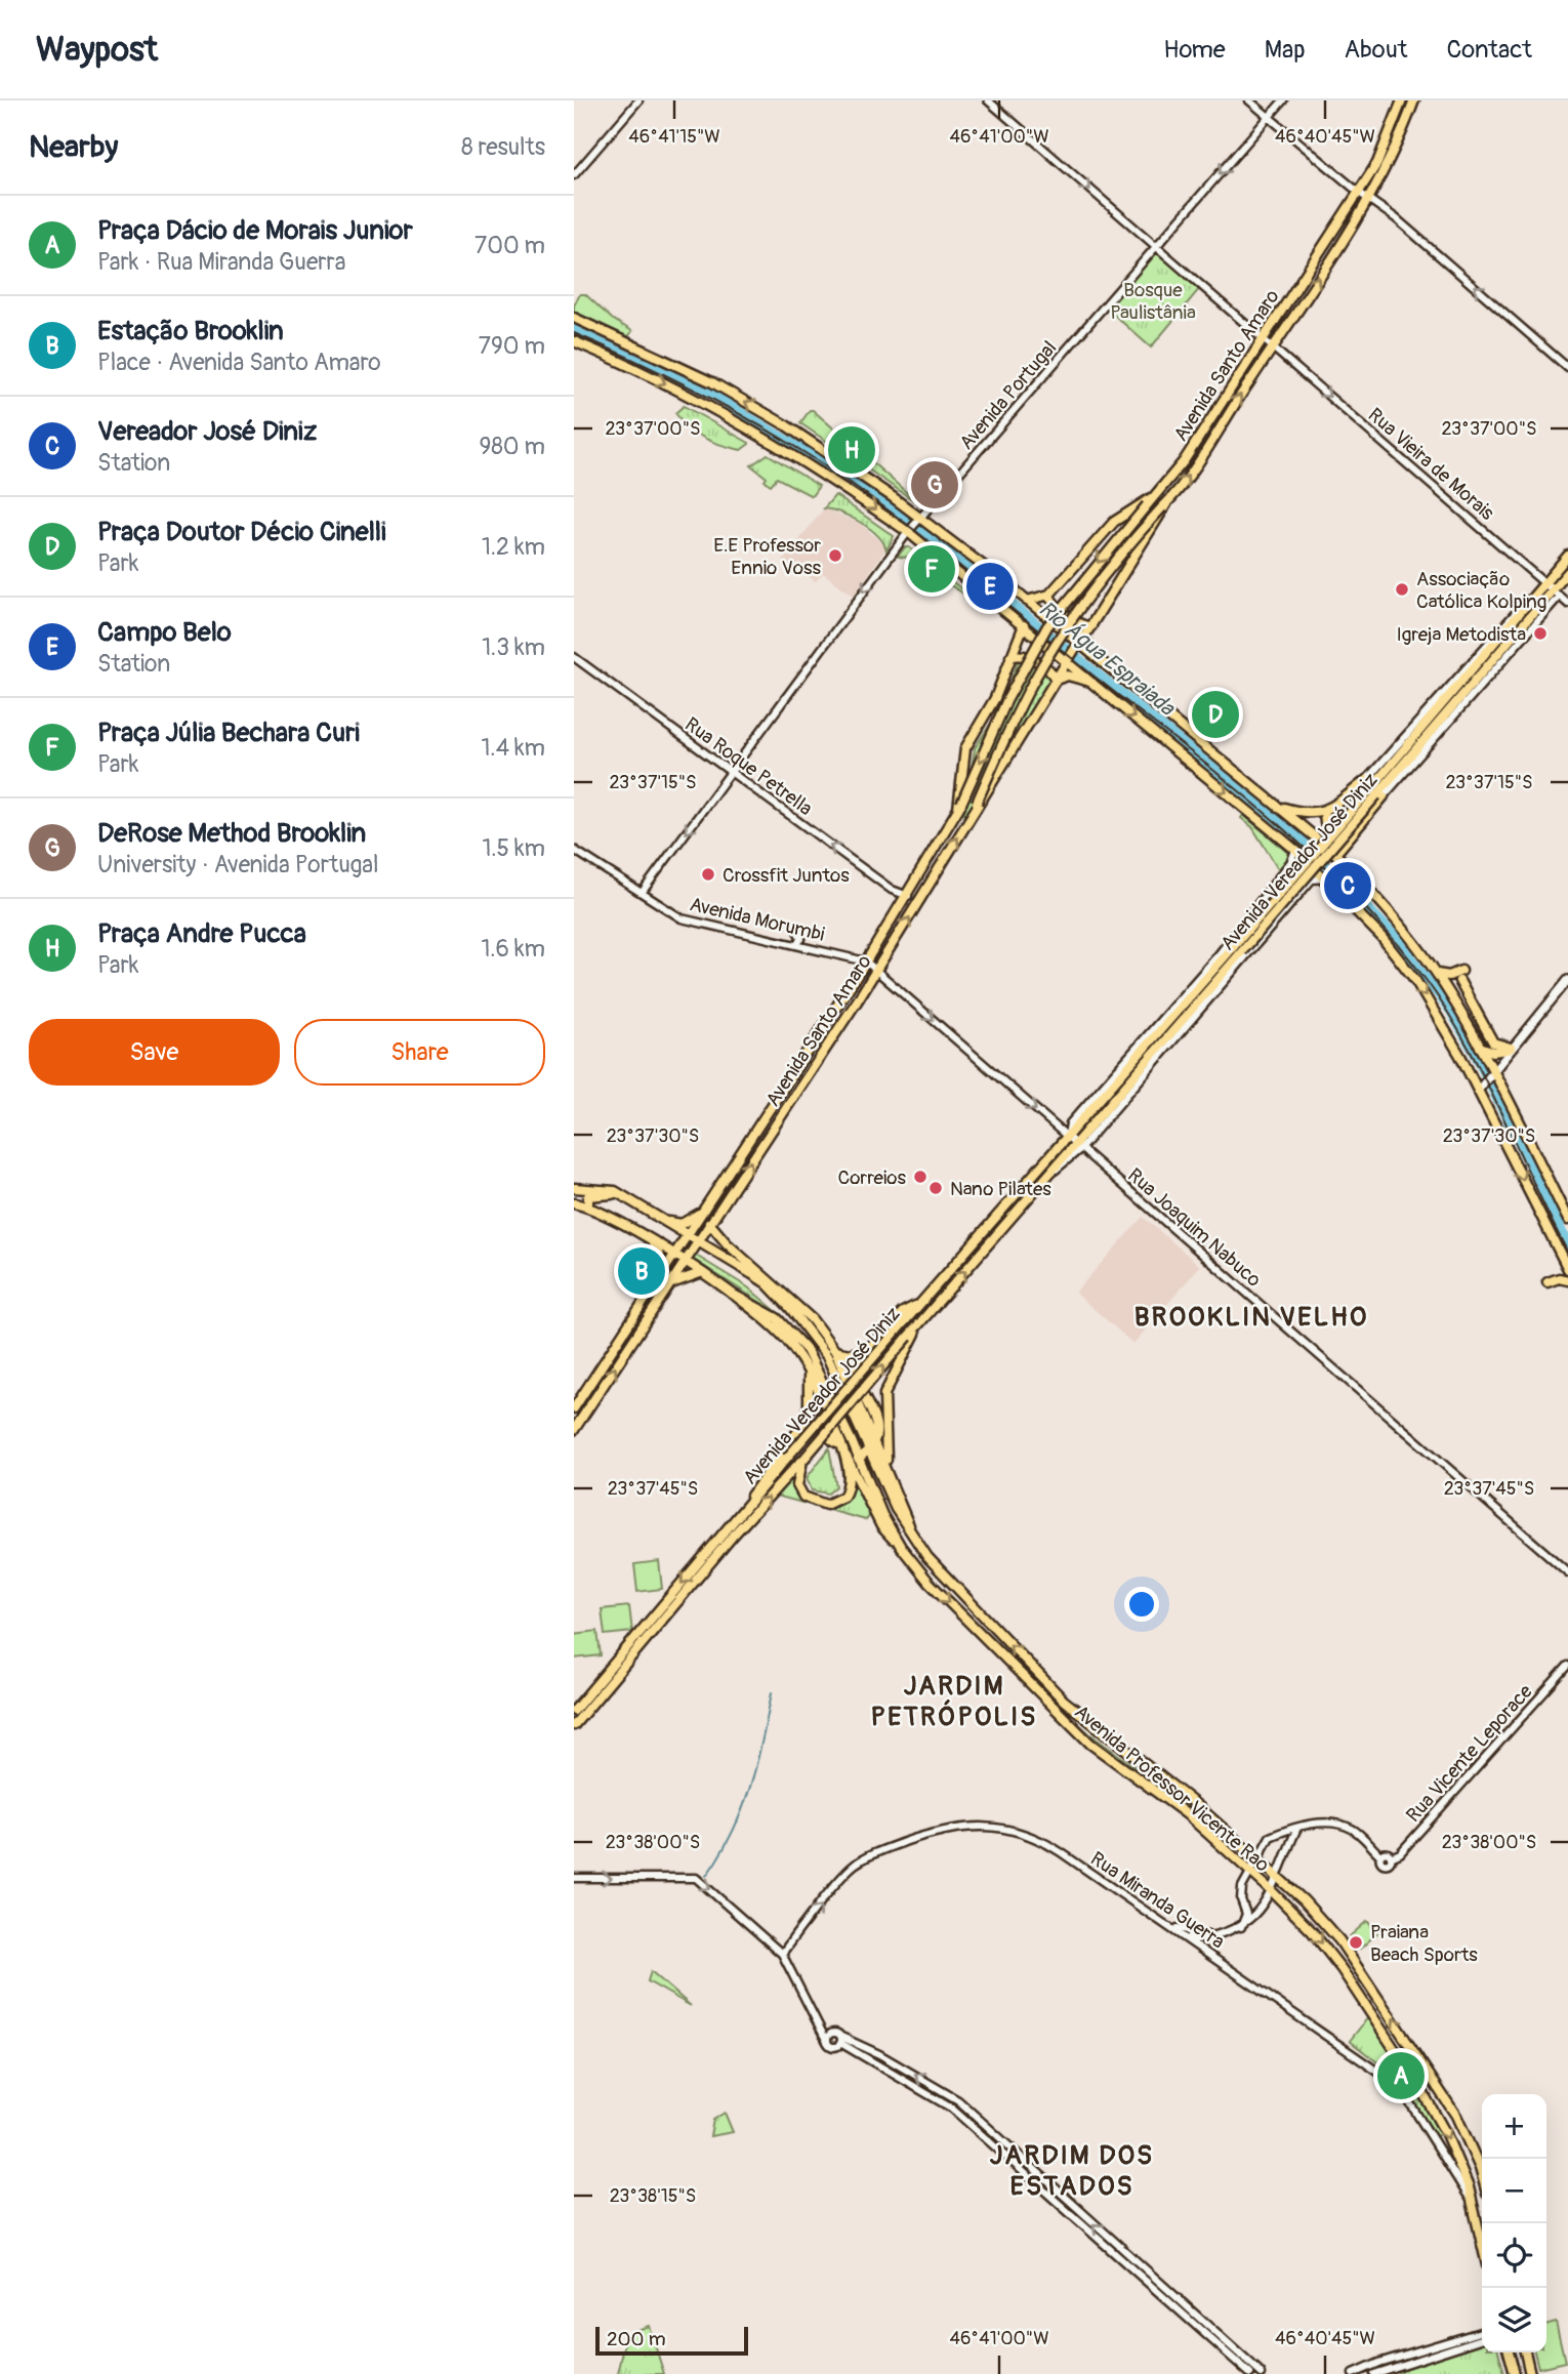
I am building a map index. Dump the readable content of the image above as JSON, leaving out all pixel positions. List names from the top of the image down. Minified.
{"streets":{"main road":["Avenida Santo Amaro","Avenida Vereador José Diniz","Avenida Professor Vicente Rao"],"street":["Avenida Portugal","Rua Vieira de Morais","Rua Roque Petrella","Avenida Morumbi","Rua Joaquim Nabuco","Rua Vicente Leporace","Rua Miranda Guerra"]},"crossings":[["Avenida Santo Amaro","Rua Vieira de Morais"],["Avenida Santo Amaro","Rua Roque Petrella"],["Avenida Santo Amaro","Avenida Morumbi"],["Avenida Santo Amaro","Rua Joaquim Nabuco"],["Avenida Santo Amaro","Avenida Professor Vicente Rao"],["Avenida Portugal","Rua Vieira de Morais"],["Avenida Portugal","Rua Roque Petrella"],["Avenida Portugal","Avenida Morumbi"],["Rua Vieira de Morais","Avenida Vereador José Diniz"],["Avenida Vereador José Diniz","Rua Joaquim Nabuco"],["Avenida Morumbi","Rua Joaquim Nabuco"],["Avenida Professor Vicente Rao","Rua Miranda Guerra"]],"one_way":["Avenida Portugal","Rua Vieira de Morais","Rua Roque Petrella","Rua Miranda Guerra"],"districts":["BROOKLIN VELHO","JARDIM PETRÓPOLIS","JARDIM DOS ESTADOS"],"water":["Rio Água Espraiada"],"parks":["Bosque Paulistânia"],"places":["E.E Professor Ennio Voss","Associação Católica Kolping","Igreja Metodista","Crossfit Juntos","Correios","Nano Pilates","Praiana Beach Sports"],"scale_bar":"200 m","page":{"header":"Waypost","nav":["Home","Map","About","Contact"],"heading":["Nearby","8 results"],"list":[{"mark":"A","name":"Praça Dácio de Morais Junior","note":"Park · Rua Miranda Guerra","value":"700 m"},{"mark":"B","name":"Estação Brooklin","note":"Place · Avenida Santo Amaro","value":"790 m"},{"mark":"C","name":"Vereador José Diniz","note":"Station","value":"980 m"},{"mark":"D","name":"Praça Doutor Décio Cinelli","note":"Park","value":"1.2 km"},{"mark":"E","name":"Campo Belo","note":"Station","value":"1.3 km"},{"mark":"F","name":"Praça Júlia Bechara Curi","note":"Park","value":"1.4 km"},{"mark":"G","name":"DeRose Method Brooklin","note":"University · Avenida Portugal","value":"1.5 km"},{"mark":"H","name":"Praça Andre Pucca","note":"Park","value":"1.6 km"}],"pins":["H","G","F","E","D","C","B","A"],"buttons":["Save","Share"],"map_buttons":["+","−"],"scale":"200 m"},"coordinates":["46°41'15\"W","46°41'00\"W","46°40'45\"W","23°37'00\"S","23°37'15\"S","23°37'30\"S","23°37'45\"S","23°38'00\"S","23°38'15\"S"]}
